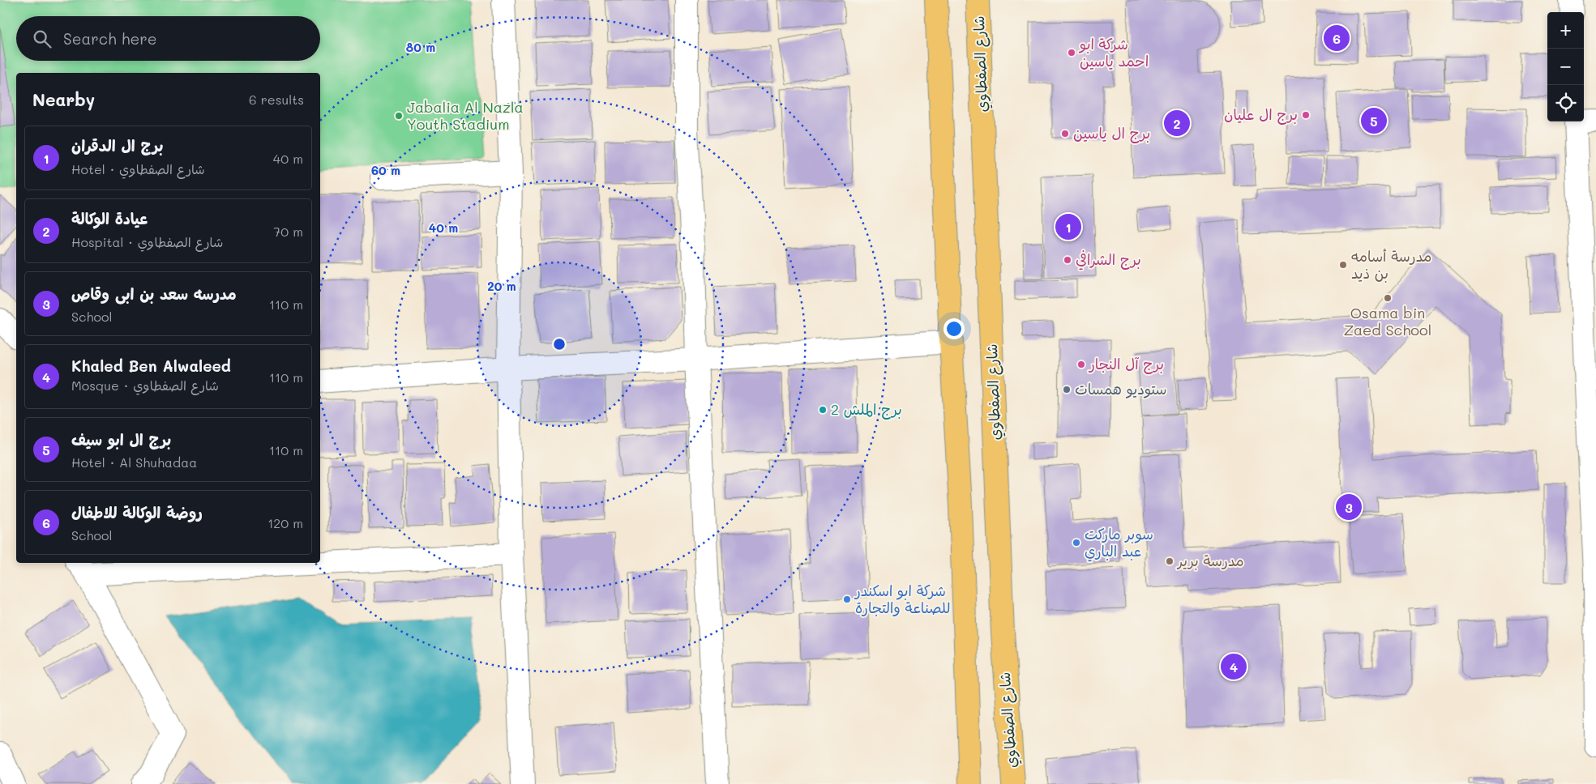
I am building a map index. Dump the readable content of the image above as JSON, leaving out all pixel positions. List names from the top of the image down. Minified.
{"streets":{"main road":["شارع الصفطاوي"]},"places":["شركة ابو احمد ياسين","برج ال عليان","Jabalia Al Nazla Youth Stadium","برج ال ياسين","برج الشرافي","مدرسة أسامه بن ذيد","Osama bin Zaed School","برج آل النجار","ستوديو همسات","برج الملش 2","سوبر ماركت عبد الباري","مدرسة برير","شركة ابو اسكندر للصناعة والتجارة"],"page":{"map_buttons":["+","−"],"search":"Search here","pins":["6","5","2","1","3","4"],"heading":["Nearby","6 results"],"list":[{"mark":"1","name":"برج ال الدقران","note":"Hotel · شارع الصفطاوي","value":"40 m"},{"mark":"2","name":"عيادة الوكالة","note":"Hospital · شارع الصفطاوي","value":"70 m"},{"mark":"3","name":"مدرسه سعد بن ابى وقاص","note":"School","value":"110 m"},{"mark":"4","name":"Khaled Ben Alwaleed","note":"Mosque · شارع الصفطاوي","value":"110 m"},{"mark":"5","name":"برج ال ابو سيف","note":"Hotel · Al Shuhadaa","value":"110 m"},{"mark":"6","name":"روضة الوكالة للاطفال","note":"School","value":"120 m"}]},"rings":["80 m","60 m","40 m","20 m"]}
